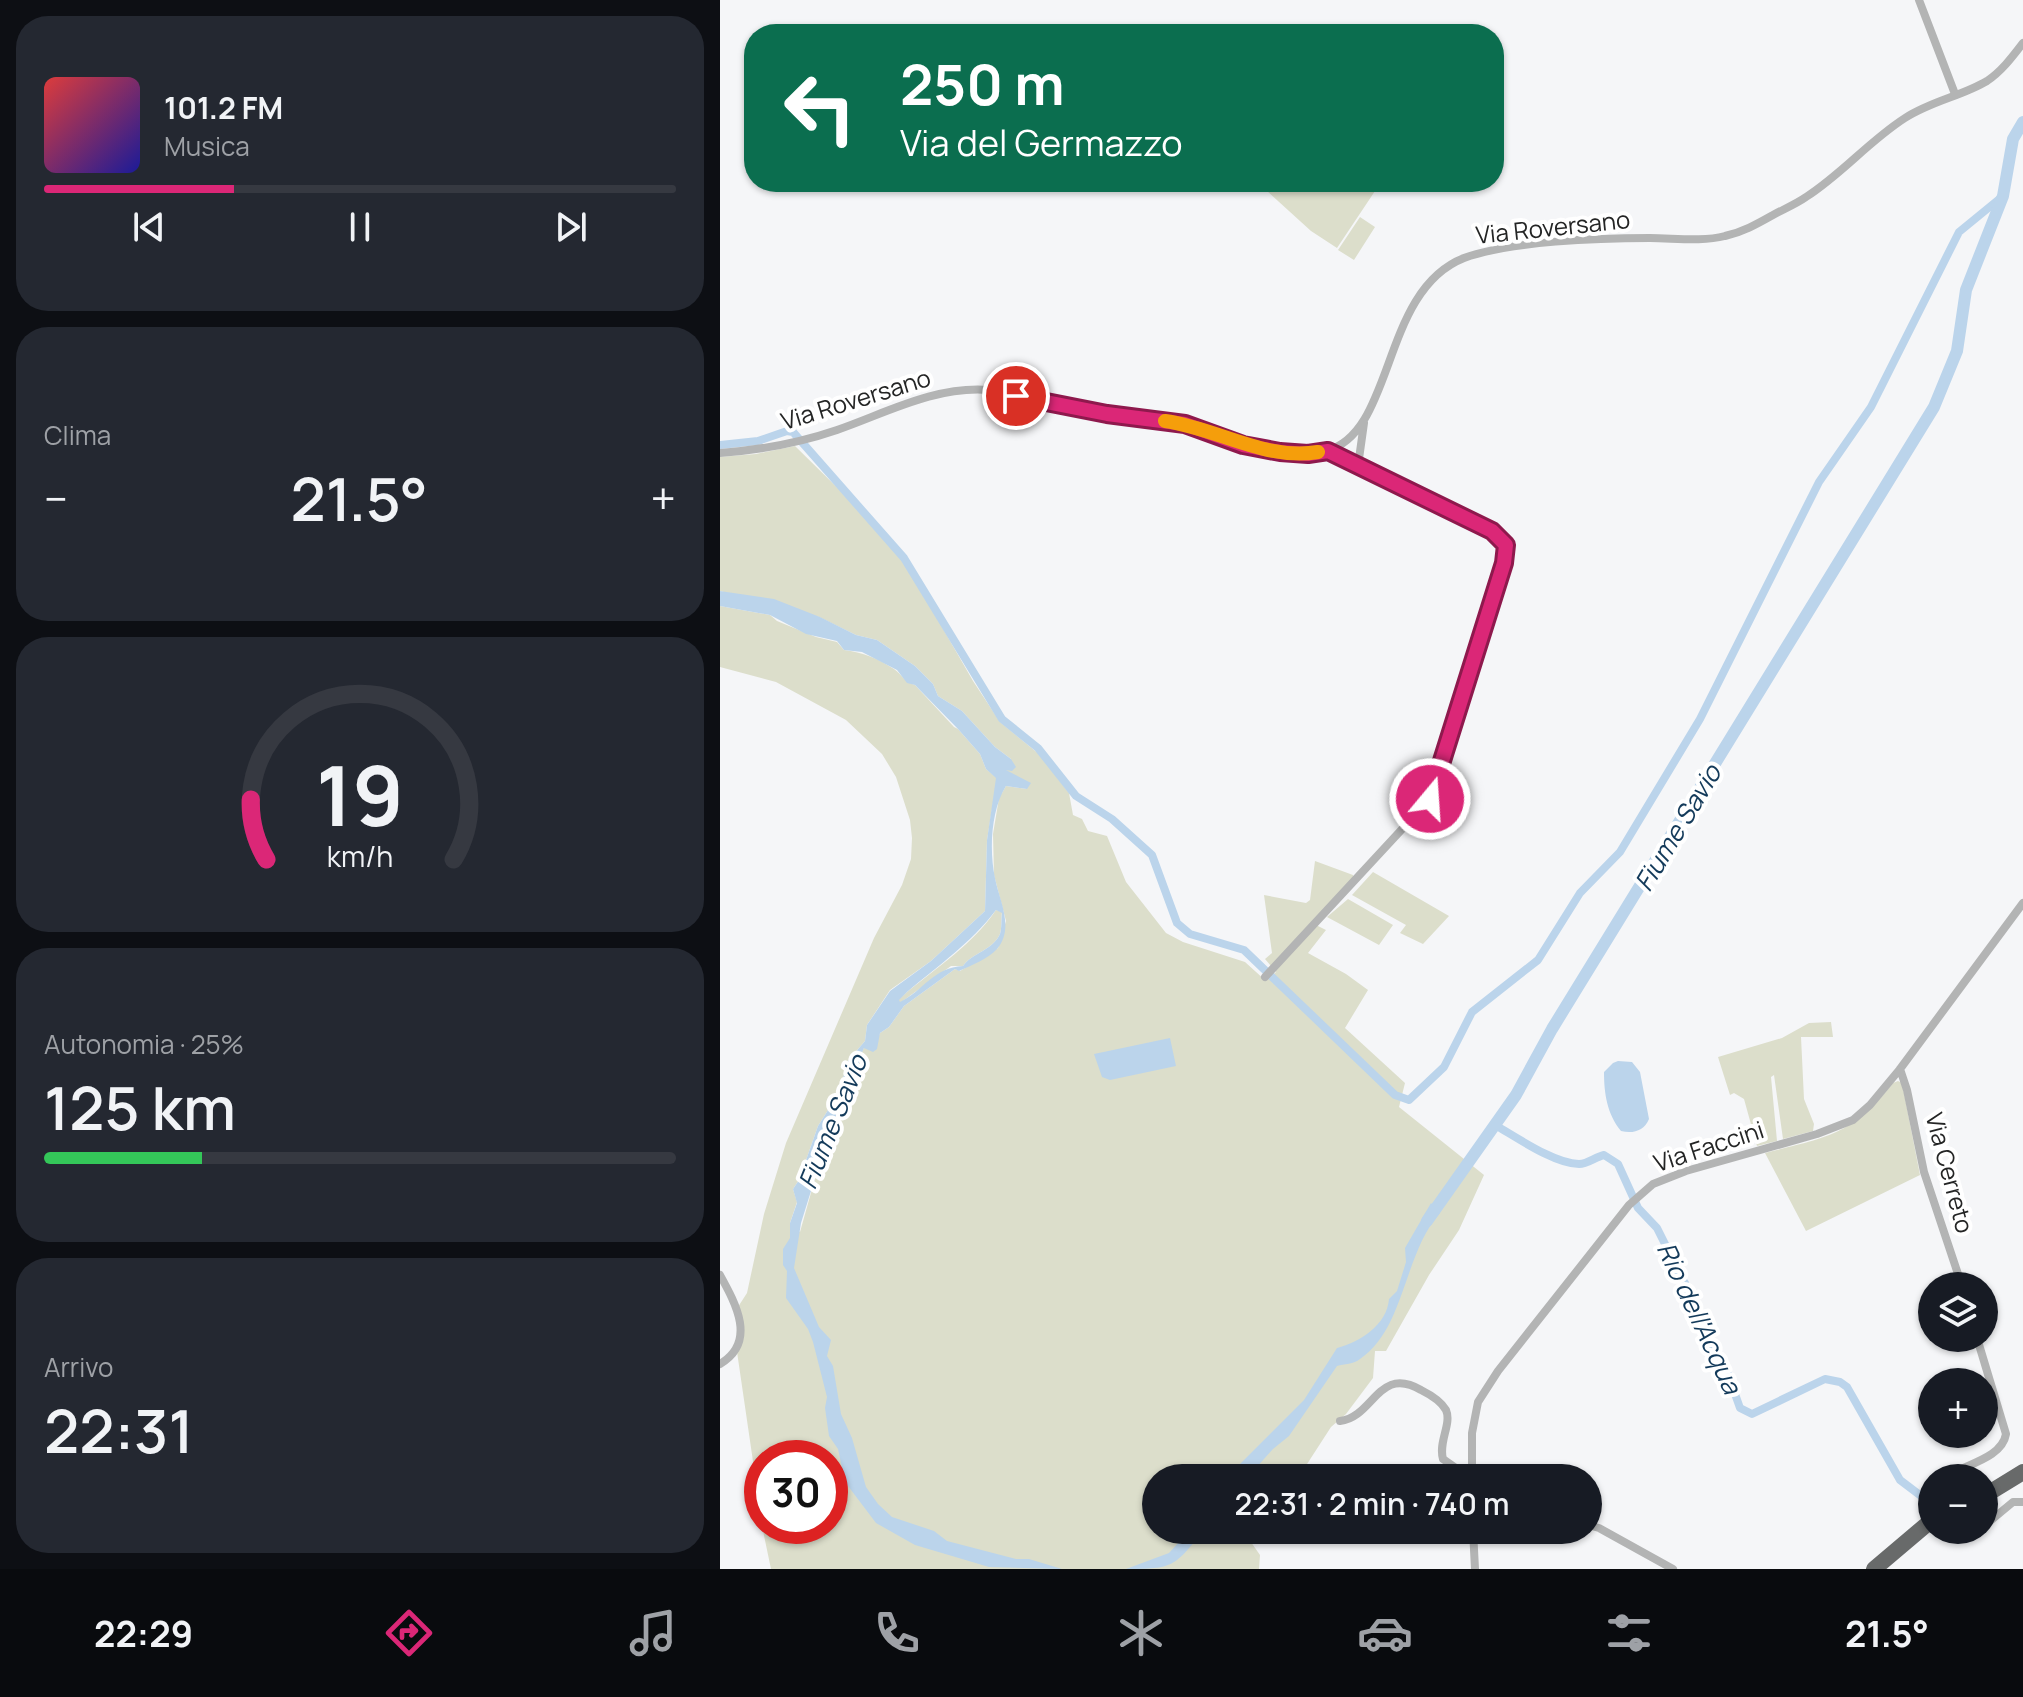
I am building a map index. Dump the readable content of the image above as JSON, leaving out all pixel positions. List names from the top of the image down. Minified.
{"streets":{"street":["Via Roversano","Via Faccini","Via Cerreto"]},"crossings":[["Via Faccini","Via Cerreto"]],"water":["Fiume Savio","Rio dell'Acqua"],"page":{"turn":["250 m","Via del Germazzo"],"song":["101.2 FM","Musica"],"tile":["Clima",["Autonomia · 25%","125 km"],["Arrivo","22:31"]],"heat":["−","21.5°","+"],"map_buttons":["+","−"],"limit":"30","trip":"22:31 · 2 min · 740 m","tabs":["22:29","21.5°"],"gauge":["19","km/h"]}}
